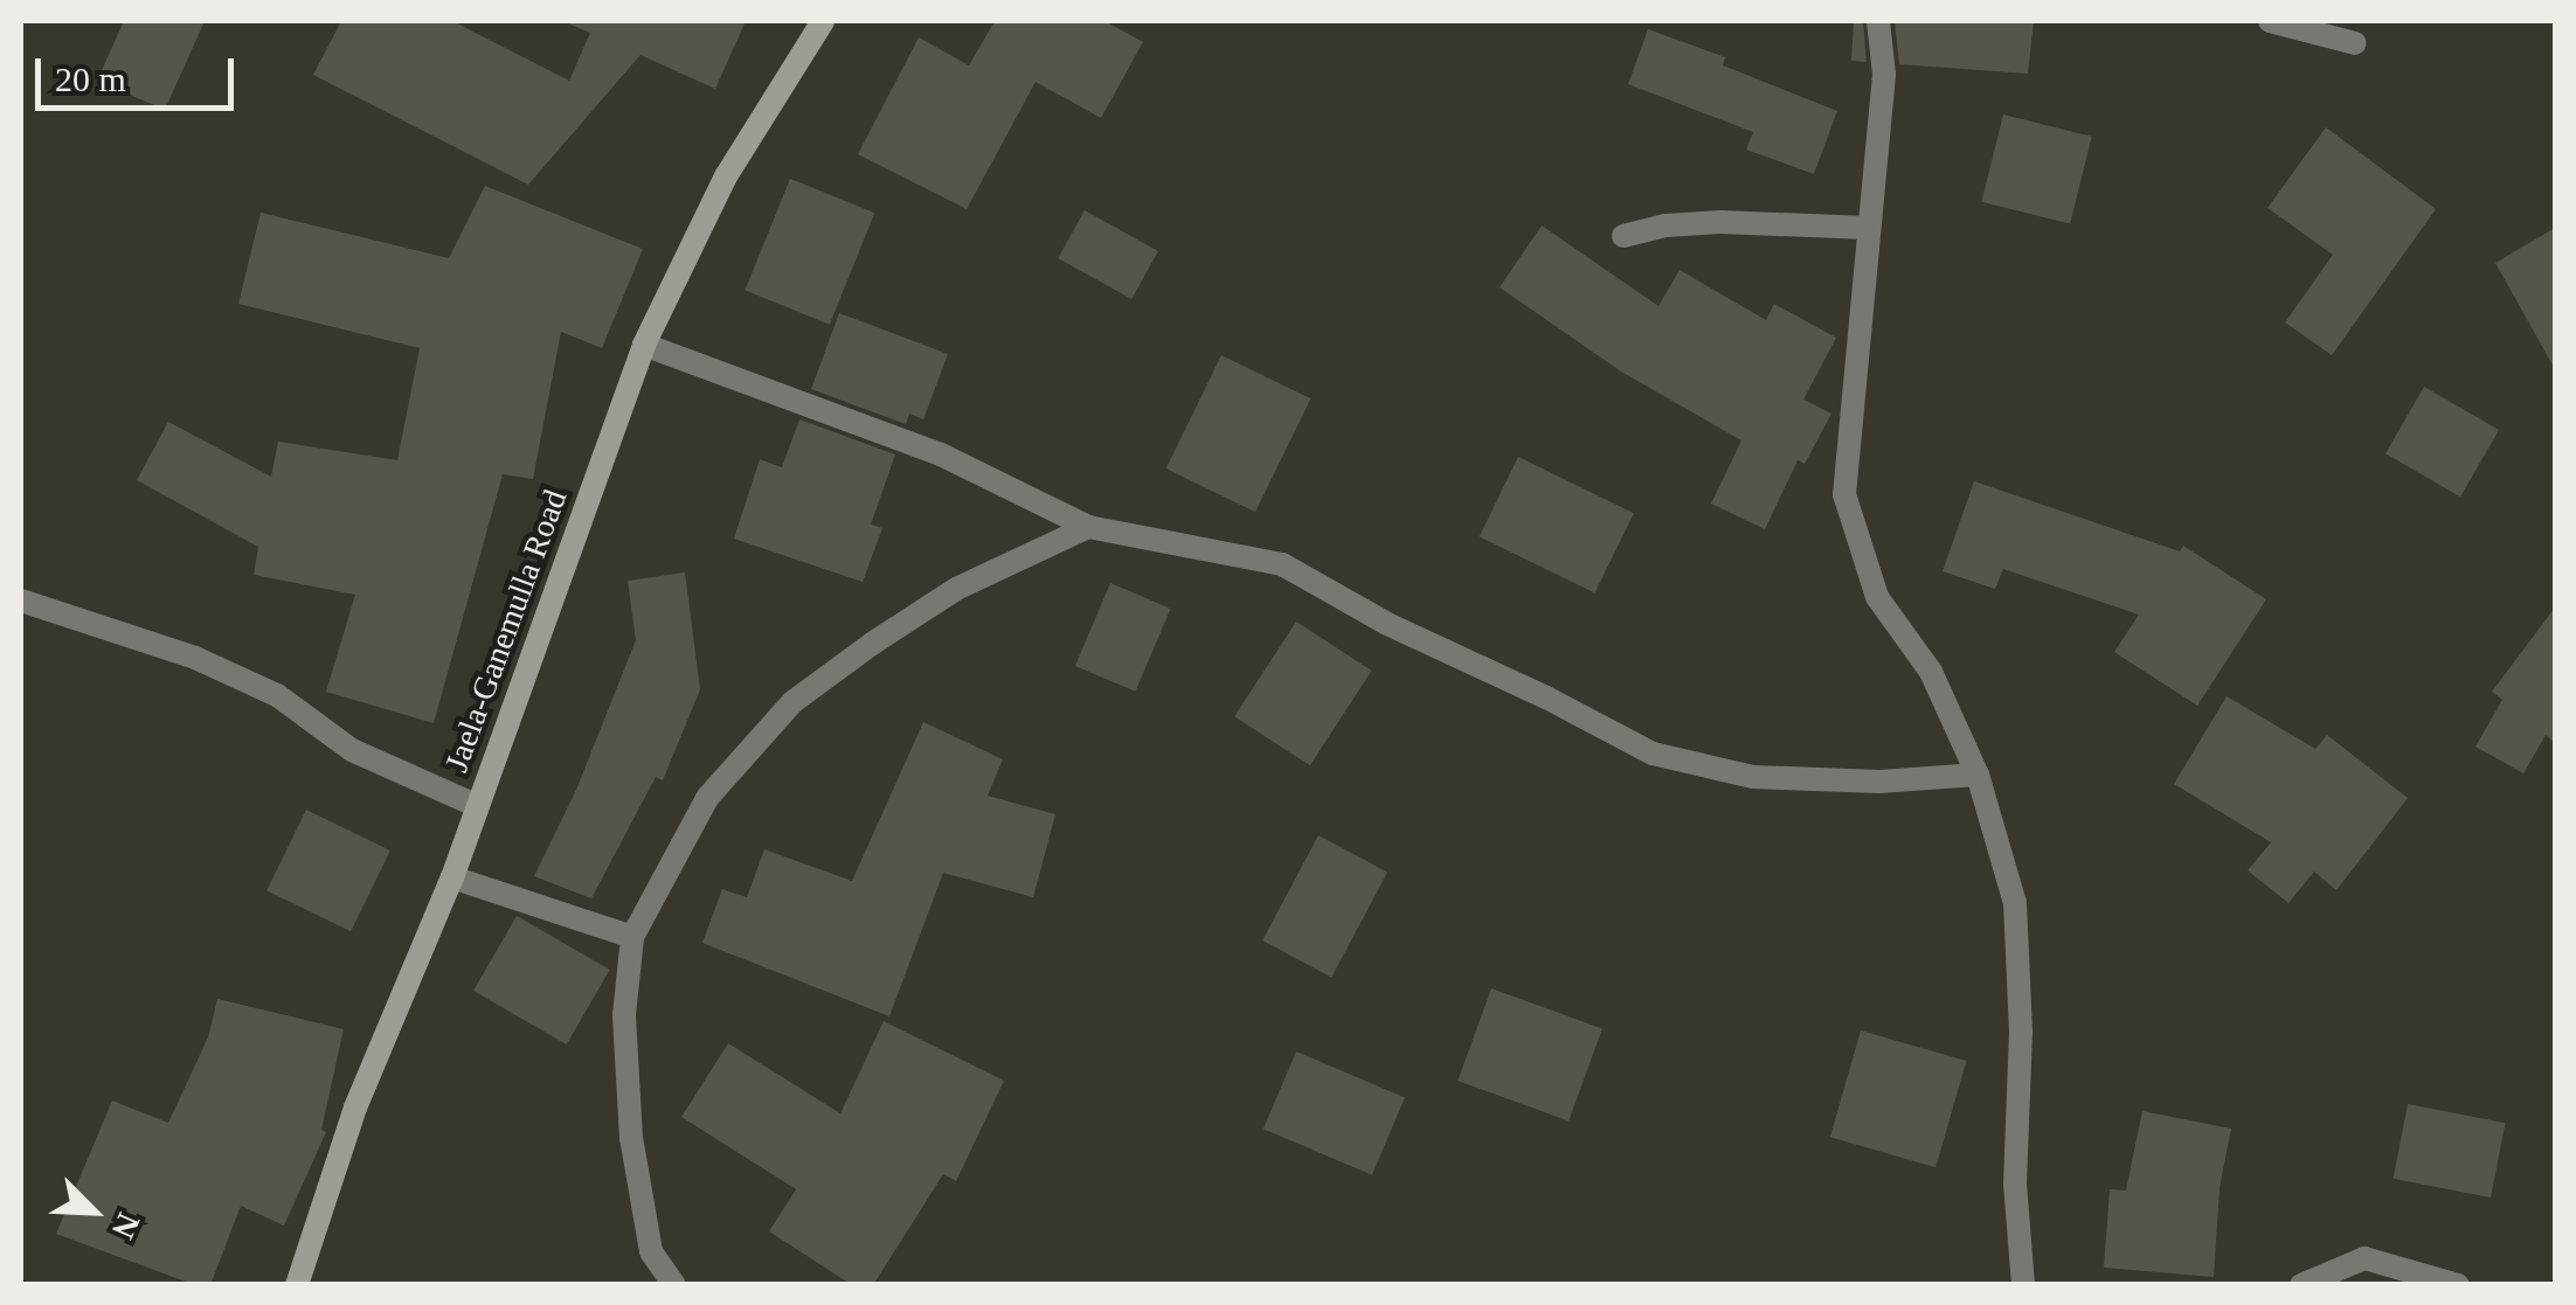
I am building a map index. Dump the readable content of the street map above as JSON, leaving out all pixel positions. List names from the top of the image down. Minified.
{"streets":{"main road":["Jaela-Ganemulla Road"]},"scale_bar":"20 m","north":"bottom right"}
